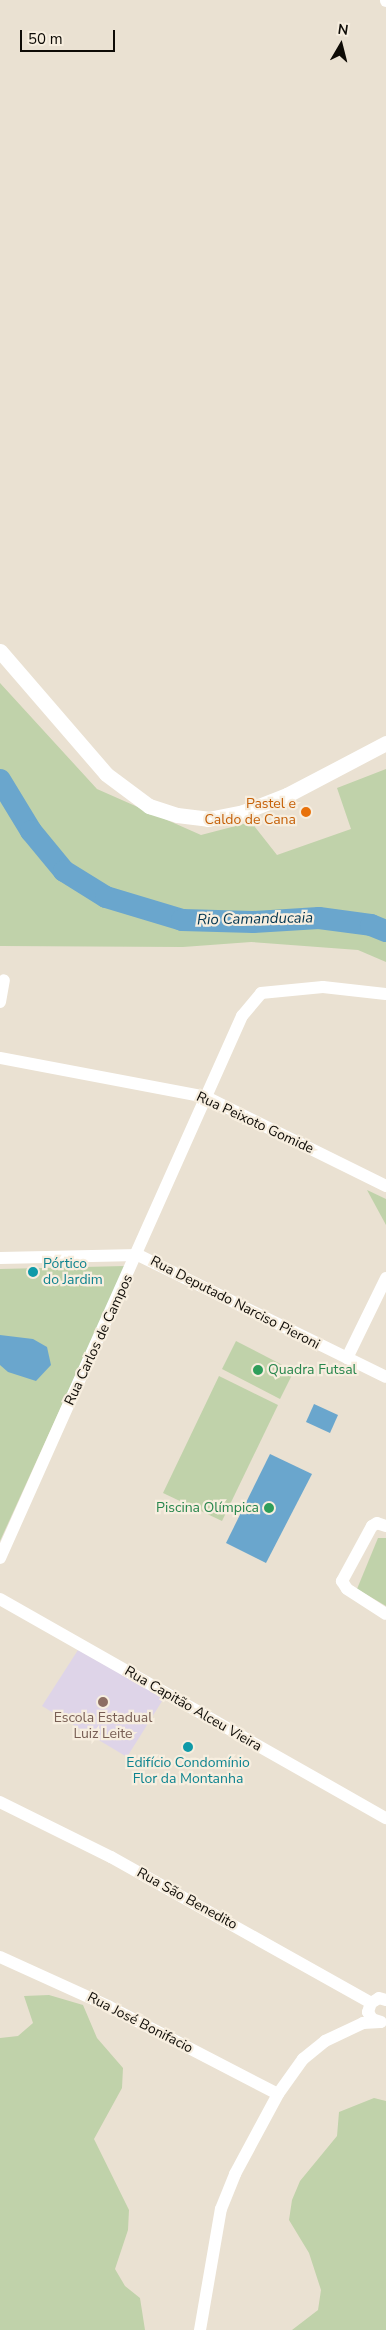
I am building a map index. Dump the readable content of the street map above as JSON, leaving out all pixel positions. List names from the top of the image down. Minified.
{"streets":{"street":["Rua Peixoto Gomide","Rua Deputado Narciso Pieroni","Rua Carlos de Campos","Rua Capitão Alceu Vieira","Rua São Benedito","Rua José Bonifacio"]},"crossings":[["Rua Peixoto Gomide","Rua Carlos de Campos"],["Rua Deputado Narciso Pieroni","Rua Carlos de Campos"]],"water":["Rio Camanducaia"],"places":["Pastel e Caldo de Cana","Pórtico do Jardim","Quadra Futsal","Piscina Olímpica","Escola Estadual Luiz Leite","Edifício Condomínio Flor da Montanha"],"scale_bar":"50 m","north":"top"}
